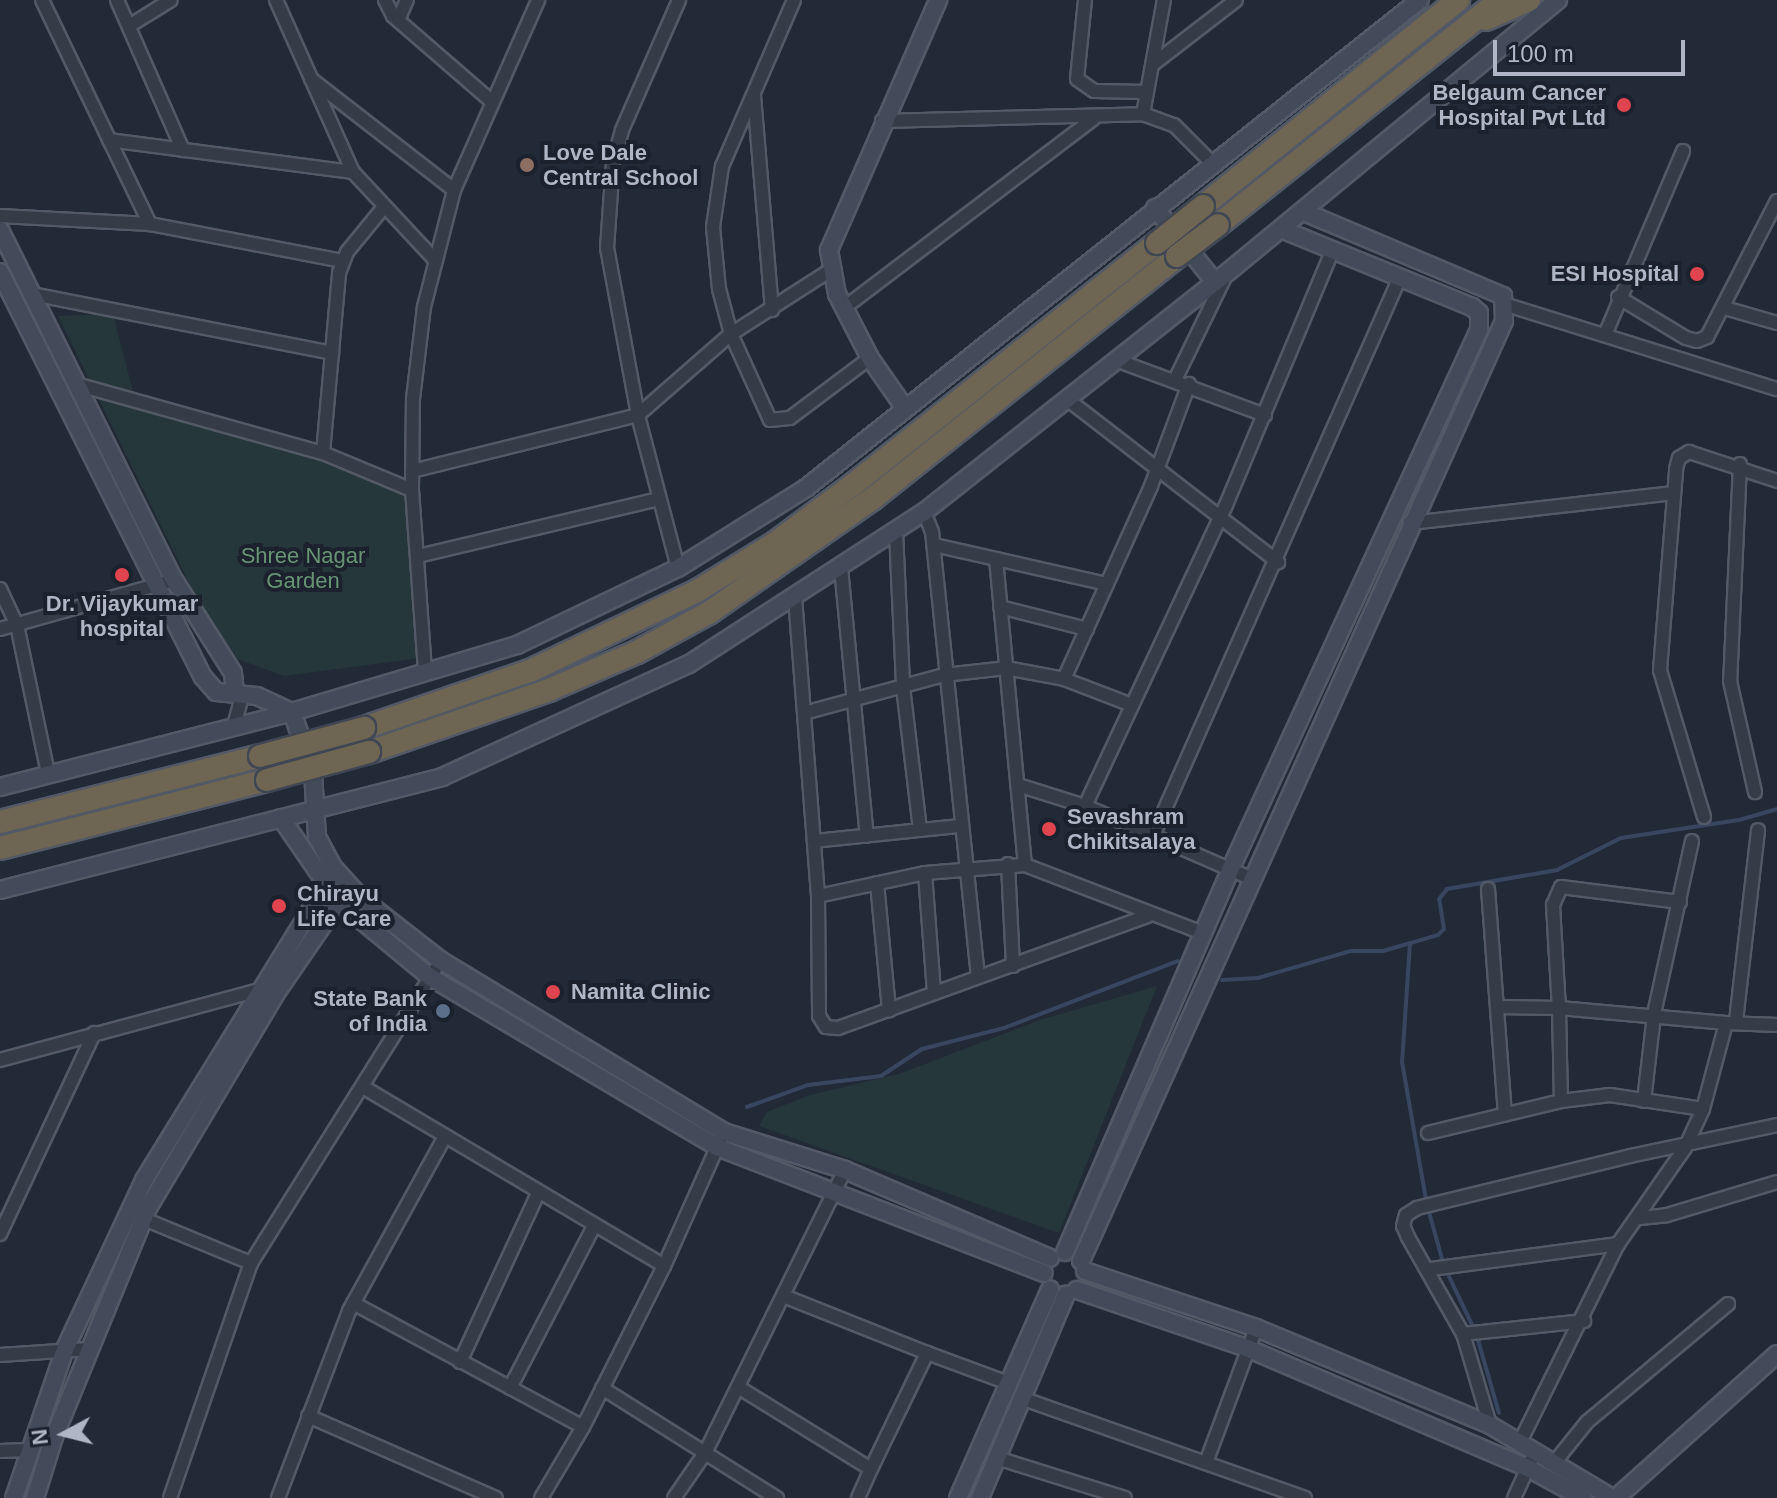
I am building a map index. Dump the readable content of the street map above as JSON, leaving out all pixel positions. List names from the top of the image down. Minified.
{"parks":["Shree Nagar Garden"],"places":["Belgaum Cancer Hospital Pvt Ltd","Love Dale Central School","ESI Hospital","Dr. Vijaykumar hospital","Sevashram Chikitsalaya","Chirayu Life Care","Namita Clinic","State Bank of India"],"scale_bar":"100 m","north":"left"}
